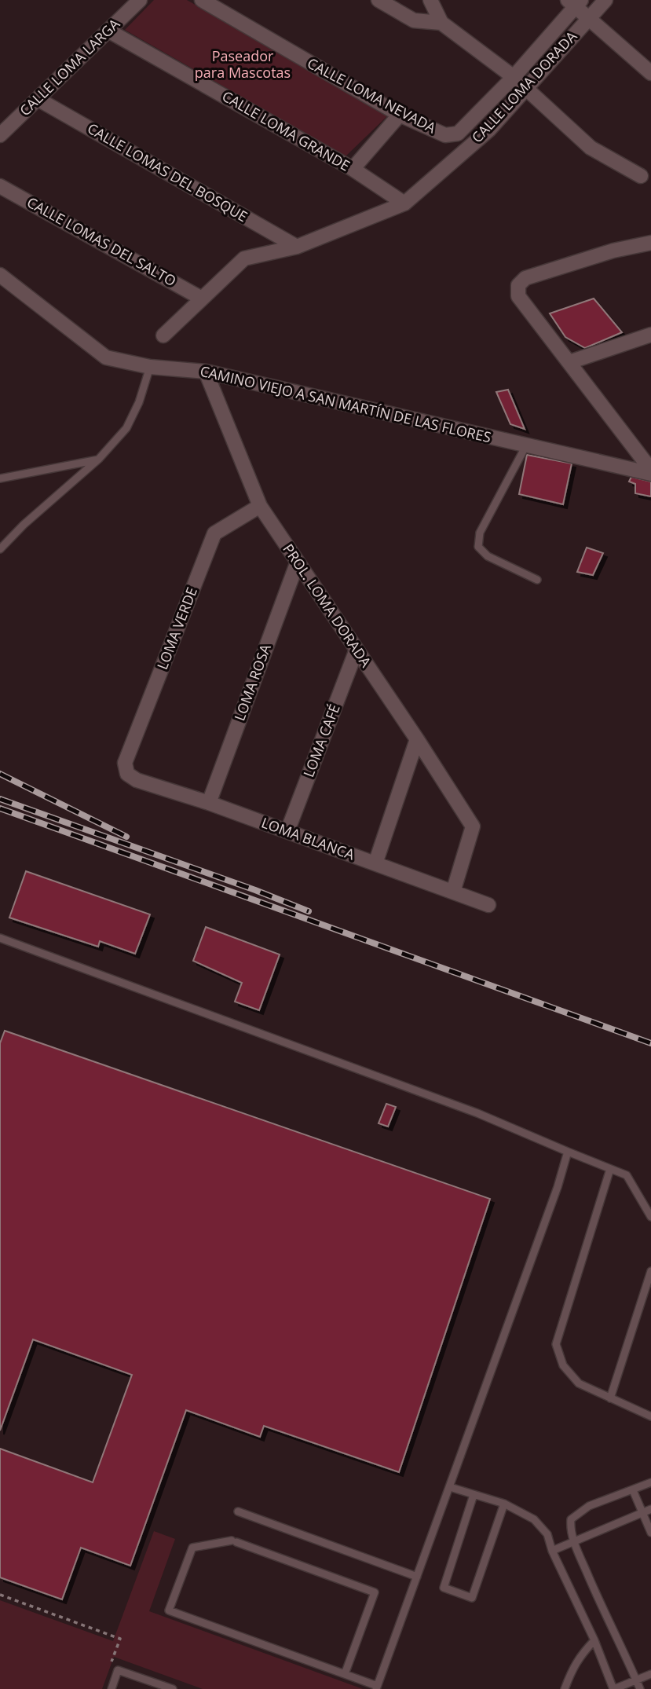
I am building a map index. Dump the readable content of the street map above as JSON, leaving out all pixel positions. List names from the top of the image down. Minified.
{"streets":{"street":["CALLE LOMA LARGA","CALLE LOMA DORADA","CALLE LOMA NEVADA","CALLE LOMA GRANDE","CALLE LOMAS DEL BOSQUE","CALLE LOMAS DEL SALTO","CAMINO VIEJO A SAN MARTÍN DE LAS FLORES","PROL. LOMA DORADA","LOMA VERDE","LOMA ROSA","LOMA CAFÉ","LOMA BLANCA"]},"crossings":[["CALLE LOMA LARGA","CALLE LOMA GRANDE"],["CALLE LOMA LARGA","CALLE LOMAS DEL BOSQUE"],["CALLE LOMA DORADA","CALLE LOMA GRANDE"],["CALLE LOMA DORADA","CALLE LOMAS DEL BOSQUE"],["CALLE LOMA DORADA","CALLE LOMAS DEL SALTO"],["CAMINO VIEJO A SAN MARTÍN DE LAS FLORES","PROL. LOMA DORADA"],["PROL. LOMA DORADA","LOMA VERDE"],["PROL. LOMA DORADA","LOMA ROSA"],["PROL. LOMA DORADA","LOMA CAFÉ"],["PROL. LOMA DORADA","LOMA BLANCA"],["LOMA VERDE","LOMA BLANCA"],["LOMA ROSA","LOMA BLANCA"],["LOMA CAFÉ","LOMA BLANCA"]],"parks":["Paseador para Mascotas"]}
